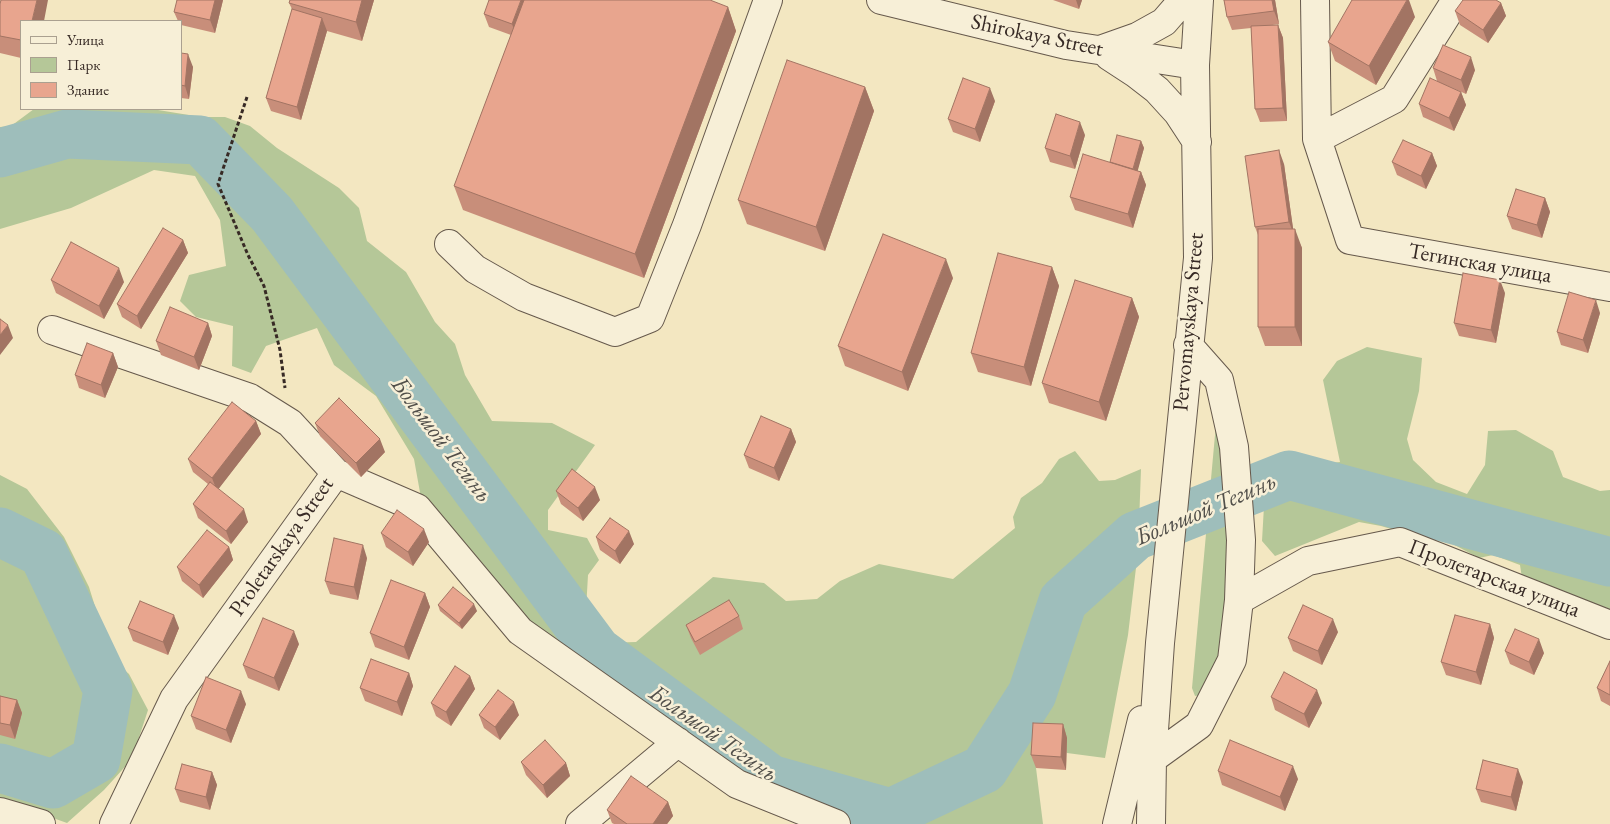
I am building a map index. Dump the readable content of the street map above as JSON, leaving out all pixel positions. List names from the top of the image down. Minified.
{"streets":{"street":["Shirokaya Street","Тегинская улица","Pervomayskaya Street","Proletarskaya Street","Пролетарская улица"]},"crossings":[["Shirokaya Street","Pervomayskaya Street"]],"water":["Большой Тегинь"],"legend":["Улица","Парк","Здание"]}
